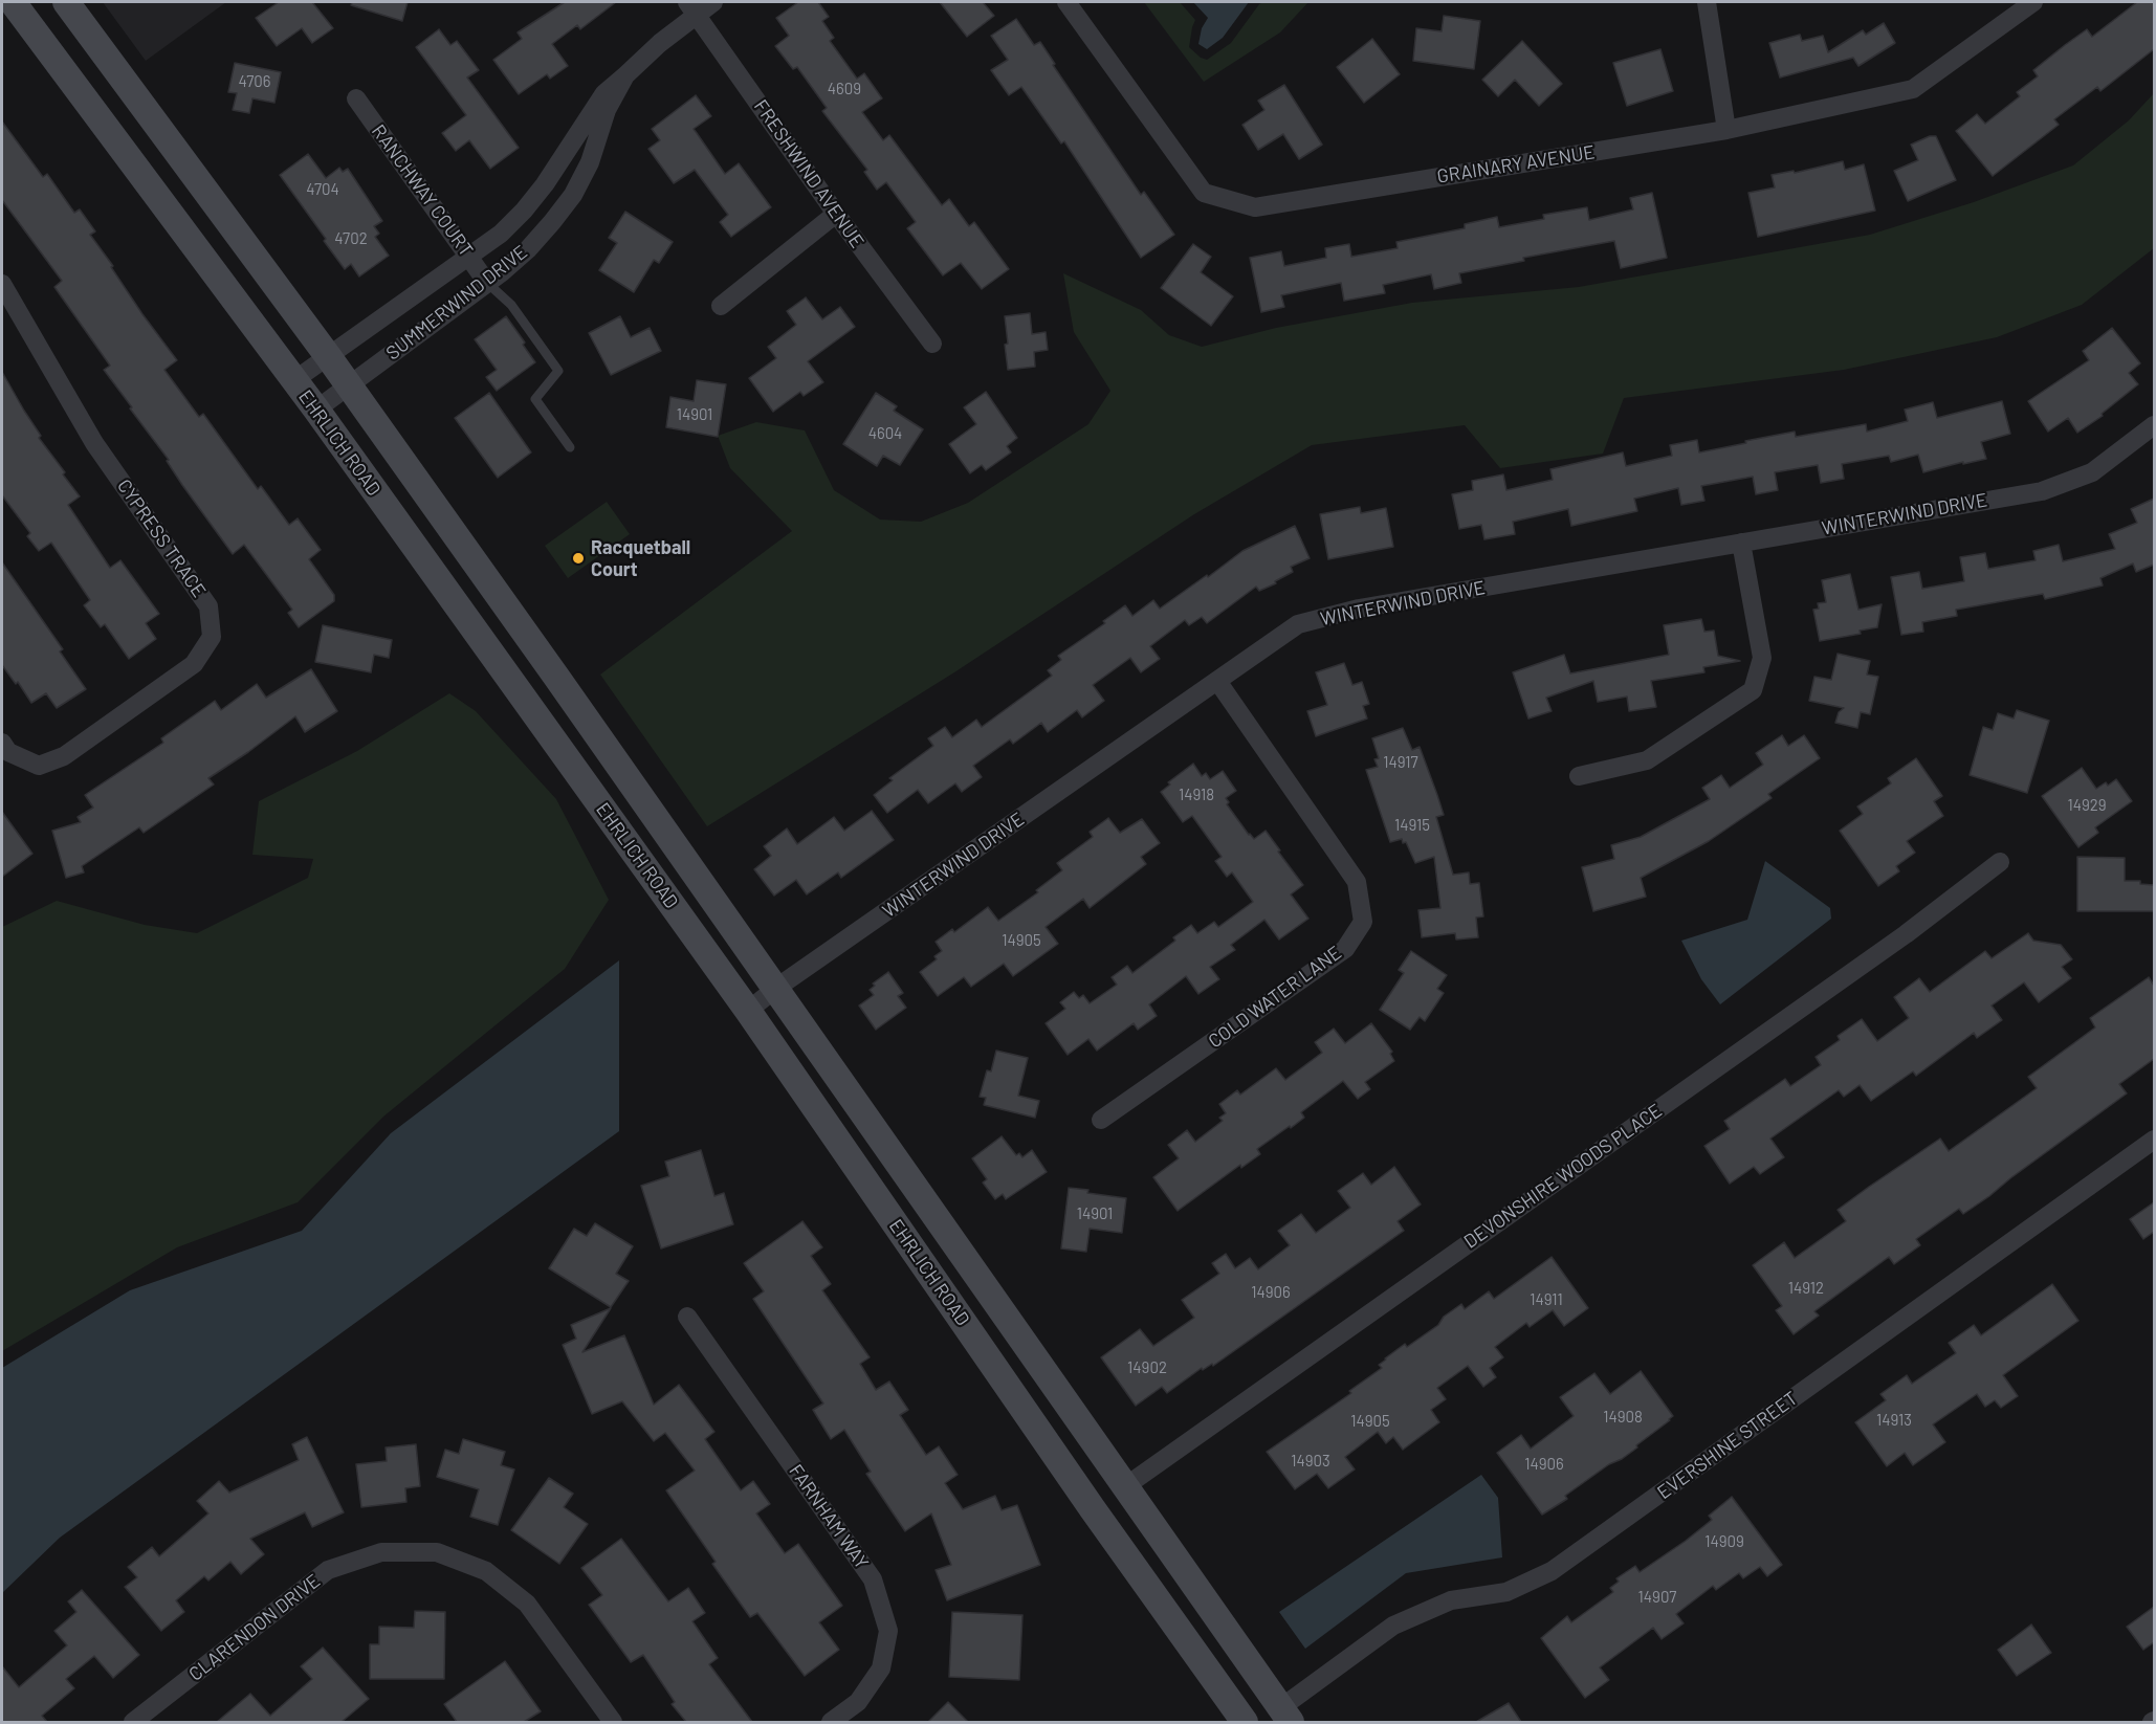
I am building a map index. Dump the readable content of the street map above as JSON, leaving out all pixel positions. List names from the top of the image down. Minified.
{"streets":{"main road":["EHRLICH ROAD"],"street":["GRAINARY AVENUE","FRESHWIND AVENUE","RANCHWAY COURT","SUMMERWIND DRIVE","WINTERWIND DRIVE","CYPRESS TRACE","COLD WATER LANE","DEVONSHIRE WOODS PLACE","EVERSHINE STREET","FARNHAM WAY","CLARENDON DRIVE"]},"crossings":[["FRESHWIND AVENUE","SUMMERWIND DRIVE"],["RANCHWAY COURT","SUMMERWIND DRIVE"],["SUMMERWIND DRIVE","EHRLICH ROAD"],["EHRLICH ROAD","WINTERWIND DRIVE"],["EHRLICH ROAD","DEVONSHIRE WOODS PLACE"],["EHRLICH ROAD","EVERSHINE STREET"],["WINTERWIND DRIVE","COLD WATER LANE"]],"places":["Racquetball Court"],"house_numbers":["4706","4609","4704","4702","14901","4604","14917","14918","14929","14915","14905","14901","14912","14906","14911","14902","14908","14913","14905","14903","14906","14909","14907"]}
